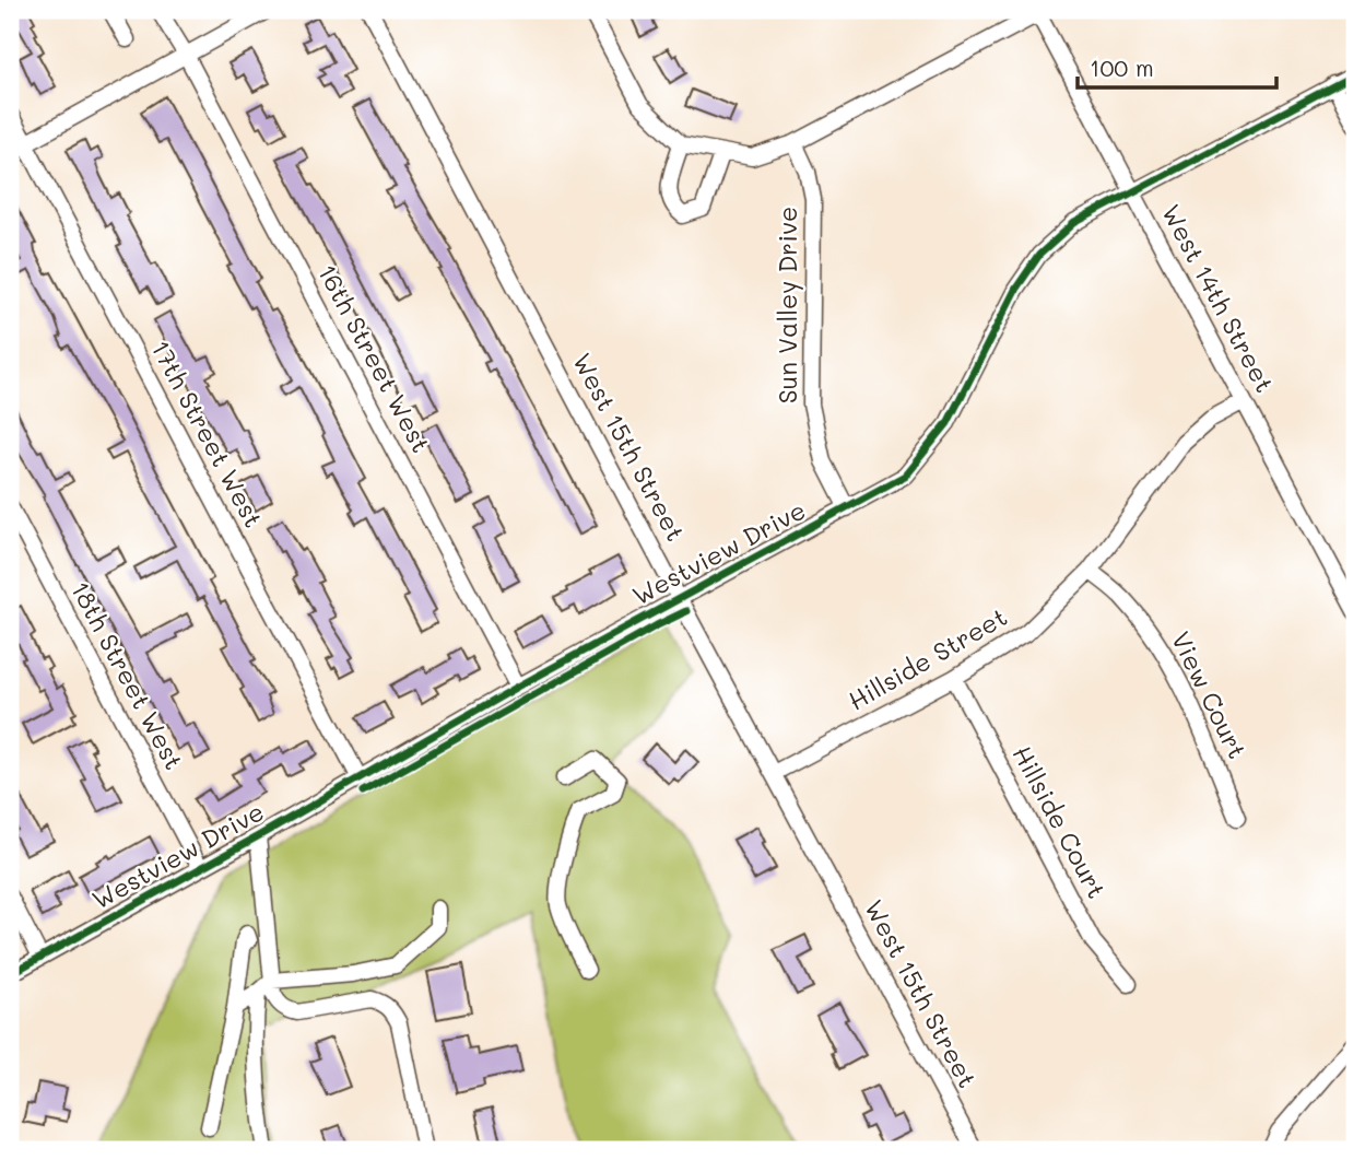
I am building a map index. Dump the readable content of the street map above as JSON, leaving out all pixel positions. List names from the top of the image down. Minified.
{"streets":{"street":["West 14th Street","Sun Valley Drive","16th Street West","17th Street West","West 15th Street","Westview Drive","Hillside Street","18th Street West","View Court","Hillside Court"]},"crossings":[["West 14th Street","Westview Drive"],["West 14th Street","Hillside Street"],["Sun Valley Drive","Westview Drive"],["16th Street West","Westview Drive"],["17th Street West","Westview Drive"],["West 15th Street","Westview Drive"],["West 15th Street","Hillside Street"],["Westview Drive","18th Street West"],["Hillside Street","View Court"],["Hillside Street","Hillside Court"]],"scale_bar":"100 m"}
